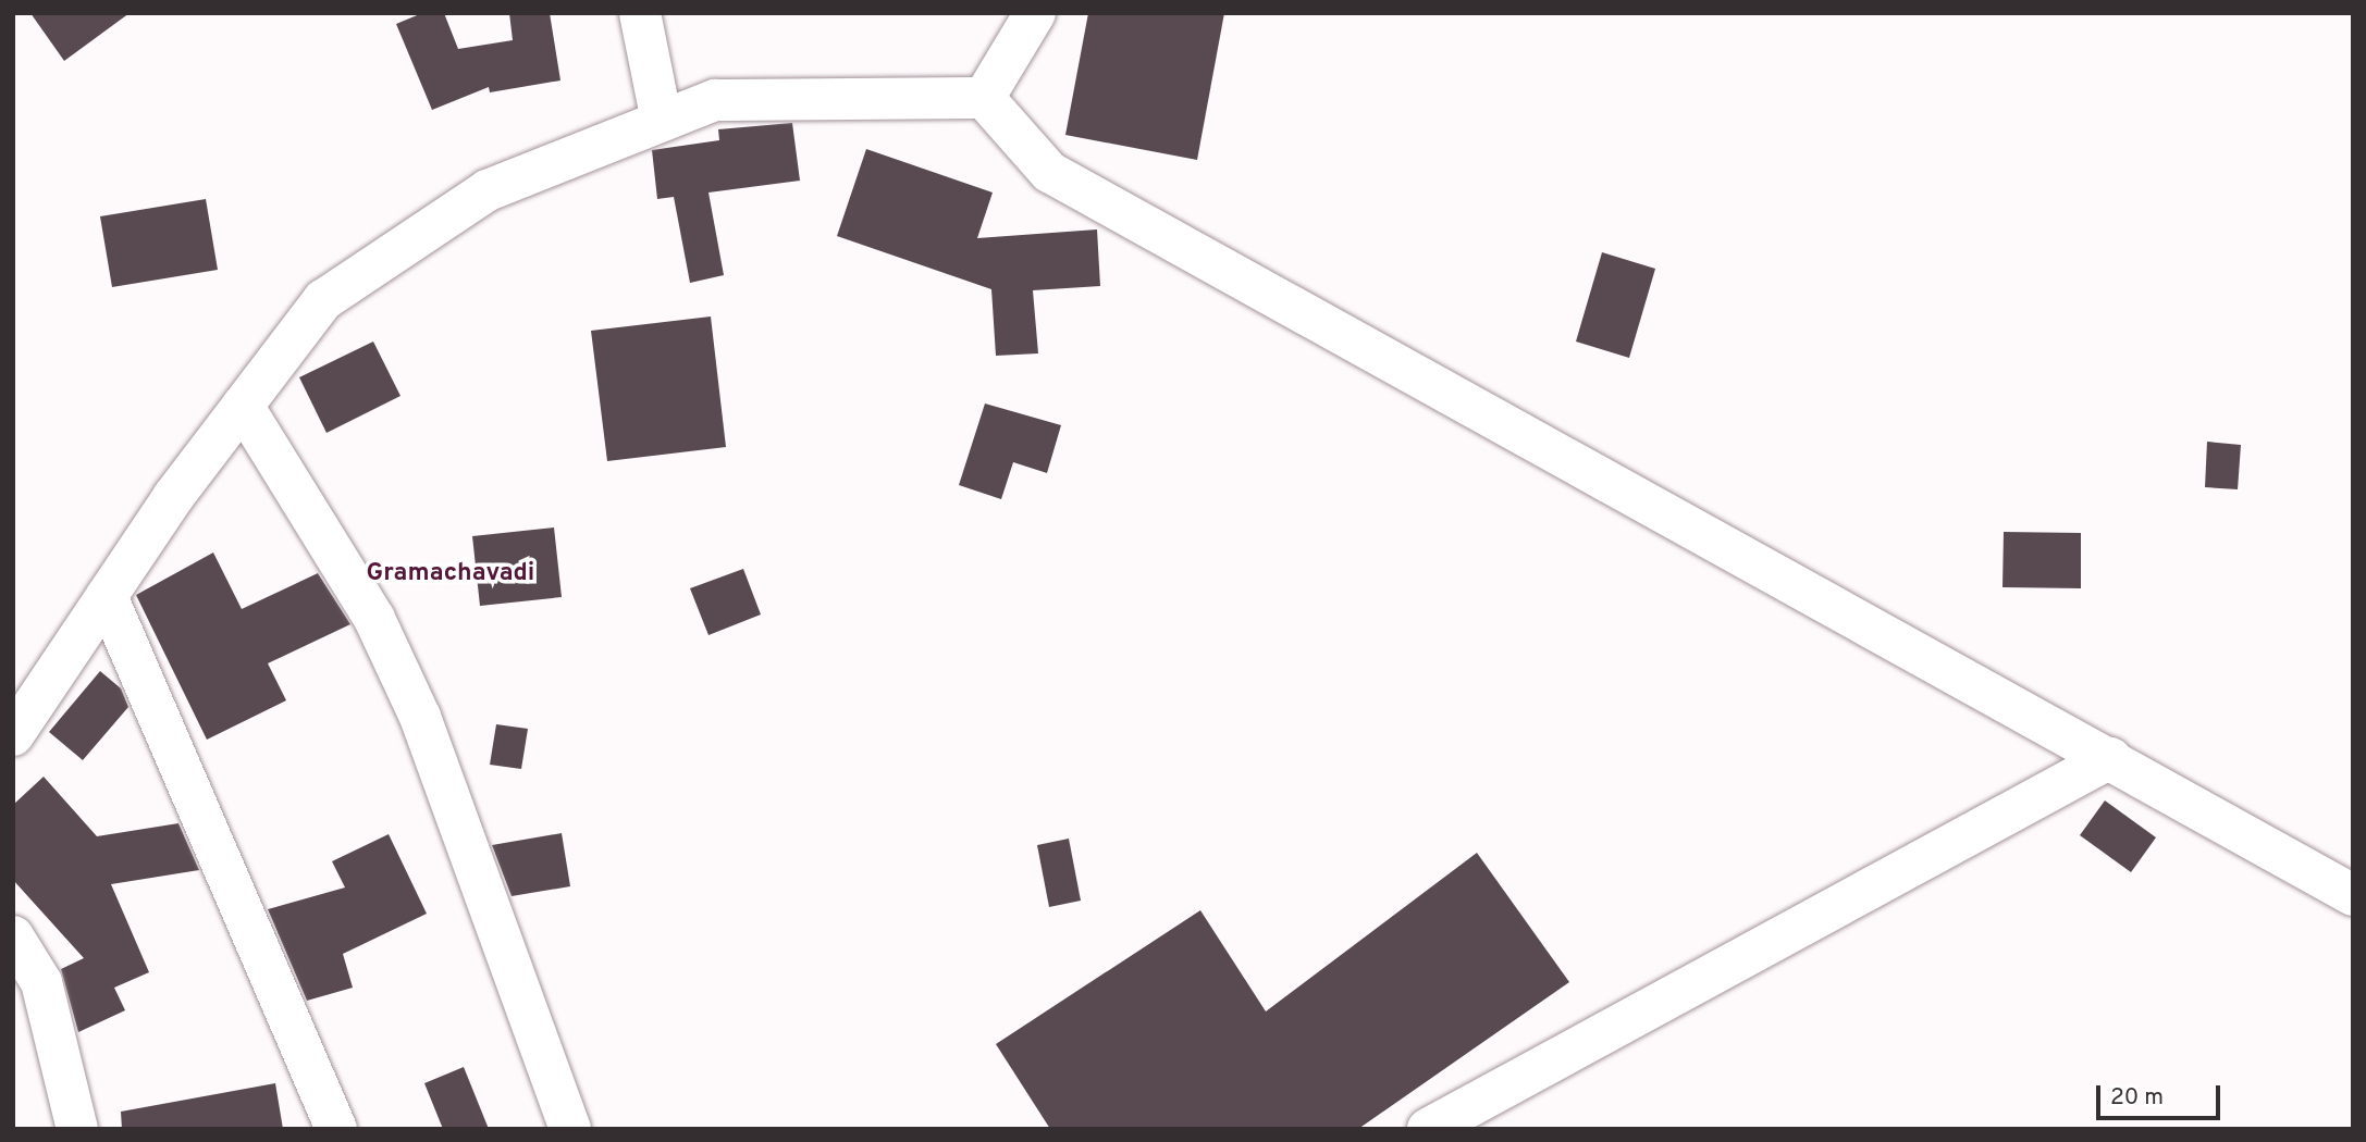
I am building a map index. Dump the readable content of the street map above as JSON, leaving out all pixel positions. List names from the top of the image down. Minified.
{"districts":["Gramachavadi"],"scale_bar":"20 m"}
